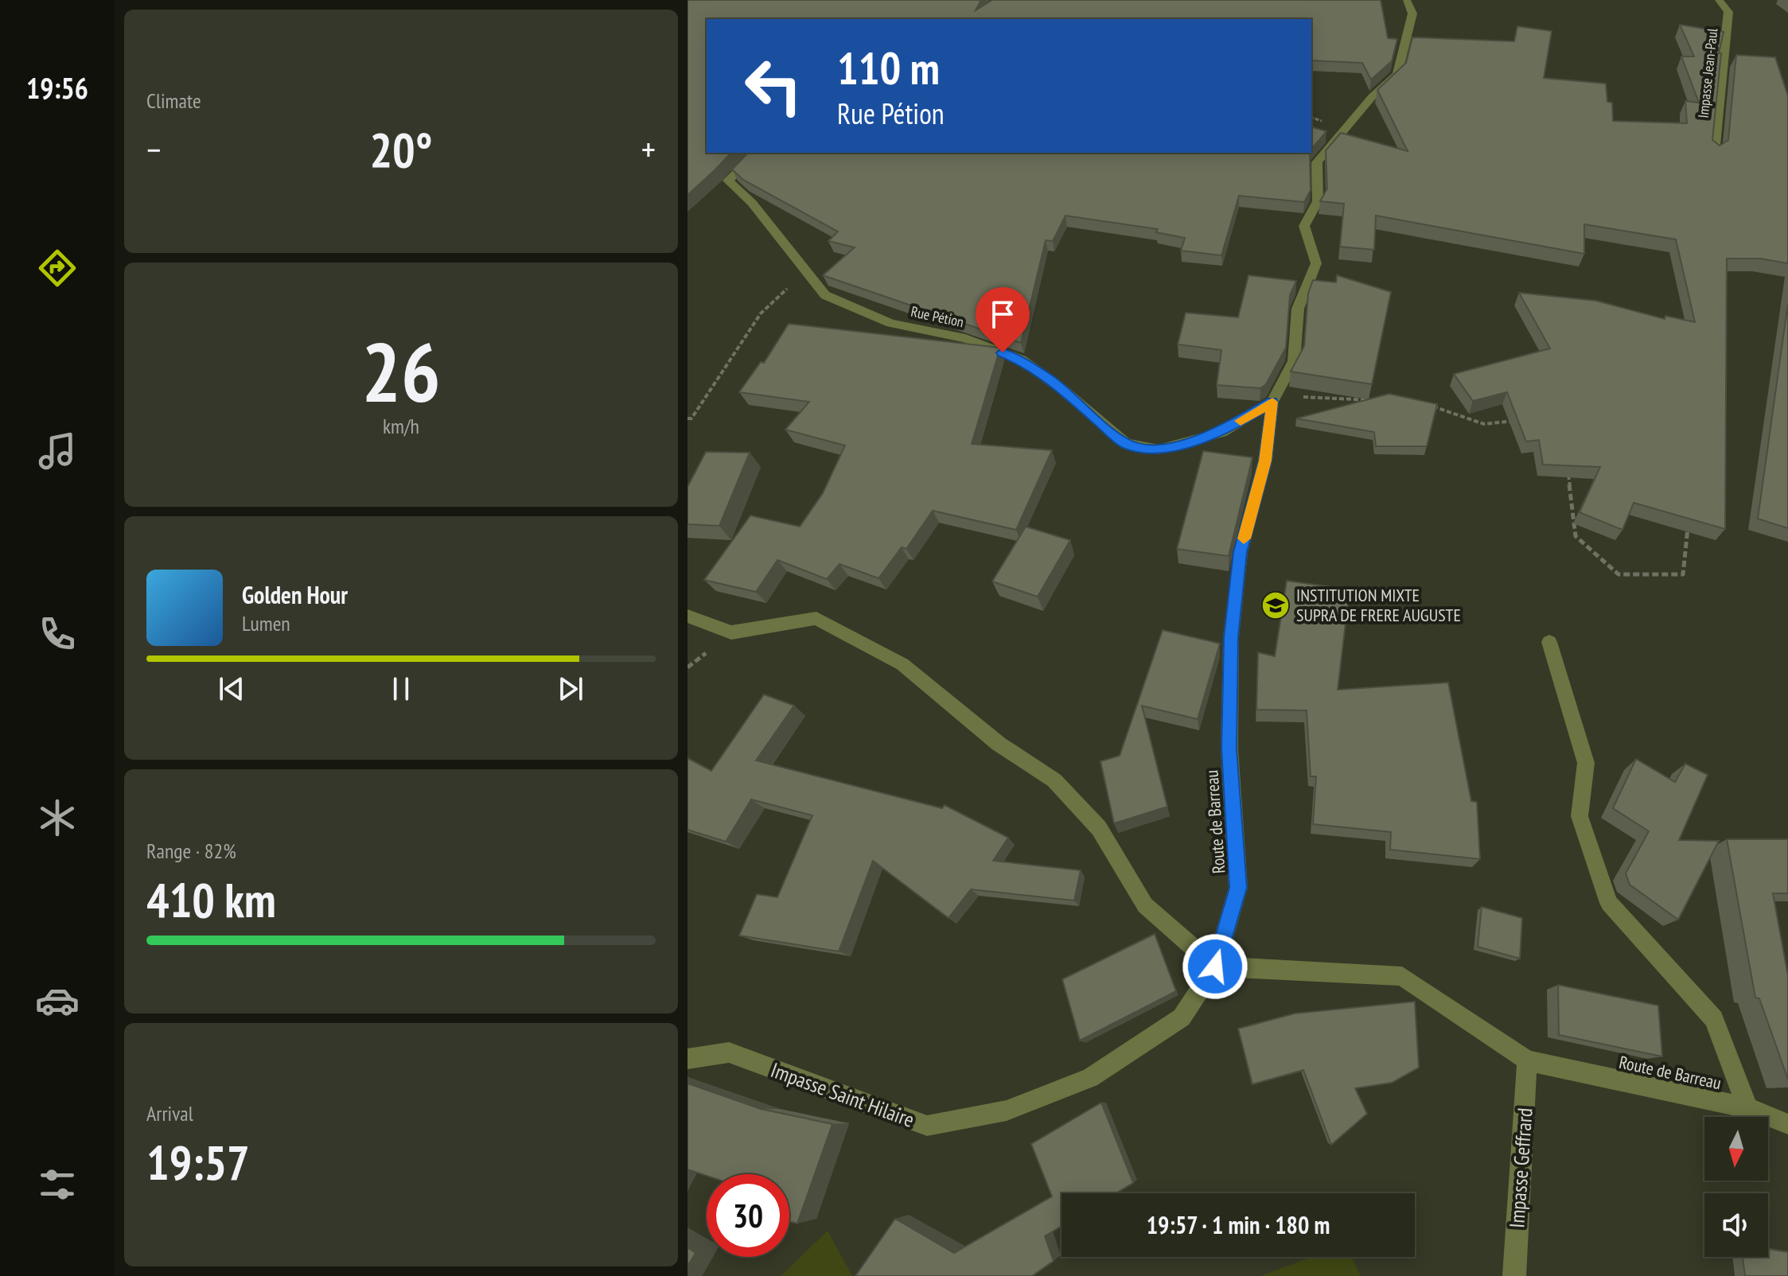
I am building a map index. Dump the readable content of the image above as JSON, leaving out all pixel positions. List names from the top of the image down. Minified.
{"streets":{"street":["Impasse Jean-Paul","Rue Pétion","Route de Barreau","Impasse Saint Hilaire","Impasse Geffrard"]},"crossings":[["Rue Pétion","Route de Barreau"],["Route de Barreau","Impasse Saint Hilaire"],["Route de Barreau","Impasse Geffrard"]],"places":{"school or university":["INSTITUTION MIXTE SUPRA DE FRERE AUGUSTE"]},"north":"bottom","page":{"tabs":"19:56","tile":["Climate",["26","km/h"],["Range · 82%","410 km"],["Arrival","19:57"]],"turn":["110 m","Rue Pétion"],"heat":["−","20°","+"],"song":["Golden Hour","Lumen"],"limit":"30","trip":"19:57 · 1 min · 180 m"}}
